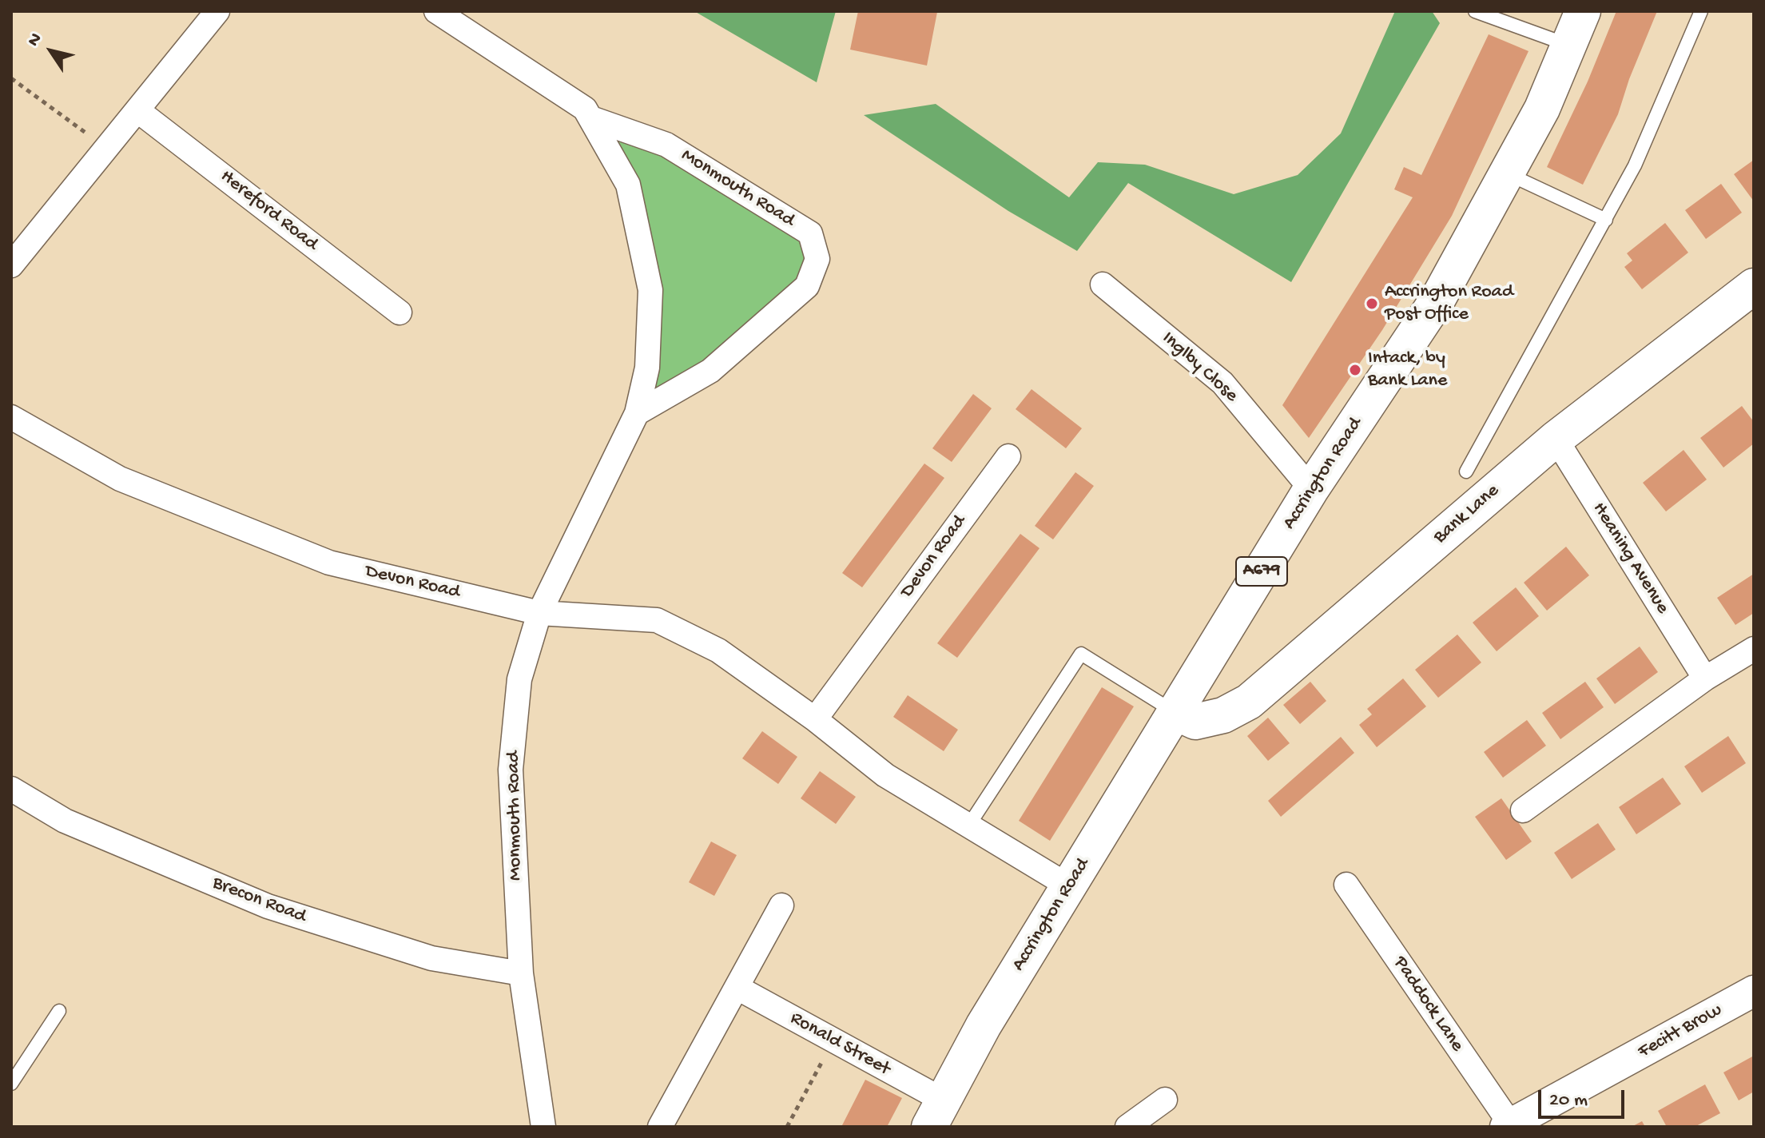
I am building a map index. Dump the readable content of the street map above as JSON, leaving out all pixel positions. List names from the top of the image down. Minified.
{"streets":{"main road":["Accrington Road","Bank Lane","A679"],"street":["Monmouth Road","Hereford Road","Inglby Close","Devon Road","Heaning Avenue","Brecon Road","Paddock Lane","Fecitt Brow","Ronald Street"]},"crossings":[["Monmouth Road","Devon Road"],["Monmouth Road","Brecon Road"],["Inglby Close","Accrington Road"],["Accrington Road","Bank Lane"],["Accrington Road","Devon Road"],["Accrington Road","Ronald Street"],["Bank Lane","Heaning Avenue"],["Paddock Lane","Fecitt Brow"]],"places":["Accrington Road Post Office","Intack, by Bank Lane"],"scale_bar":"20 m","north":"top left"}
